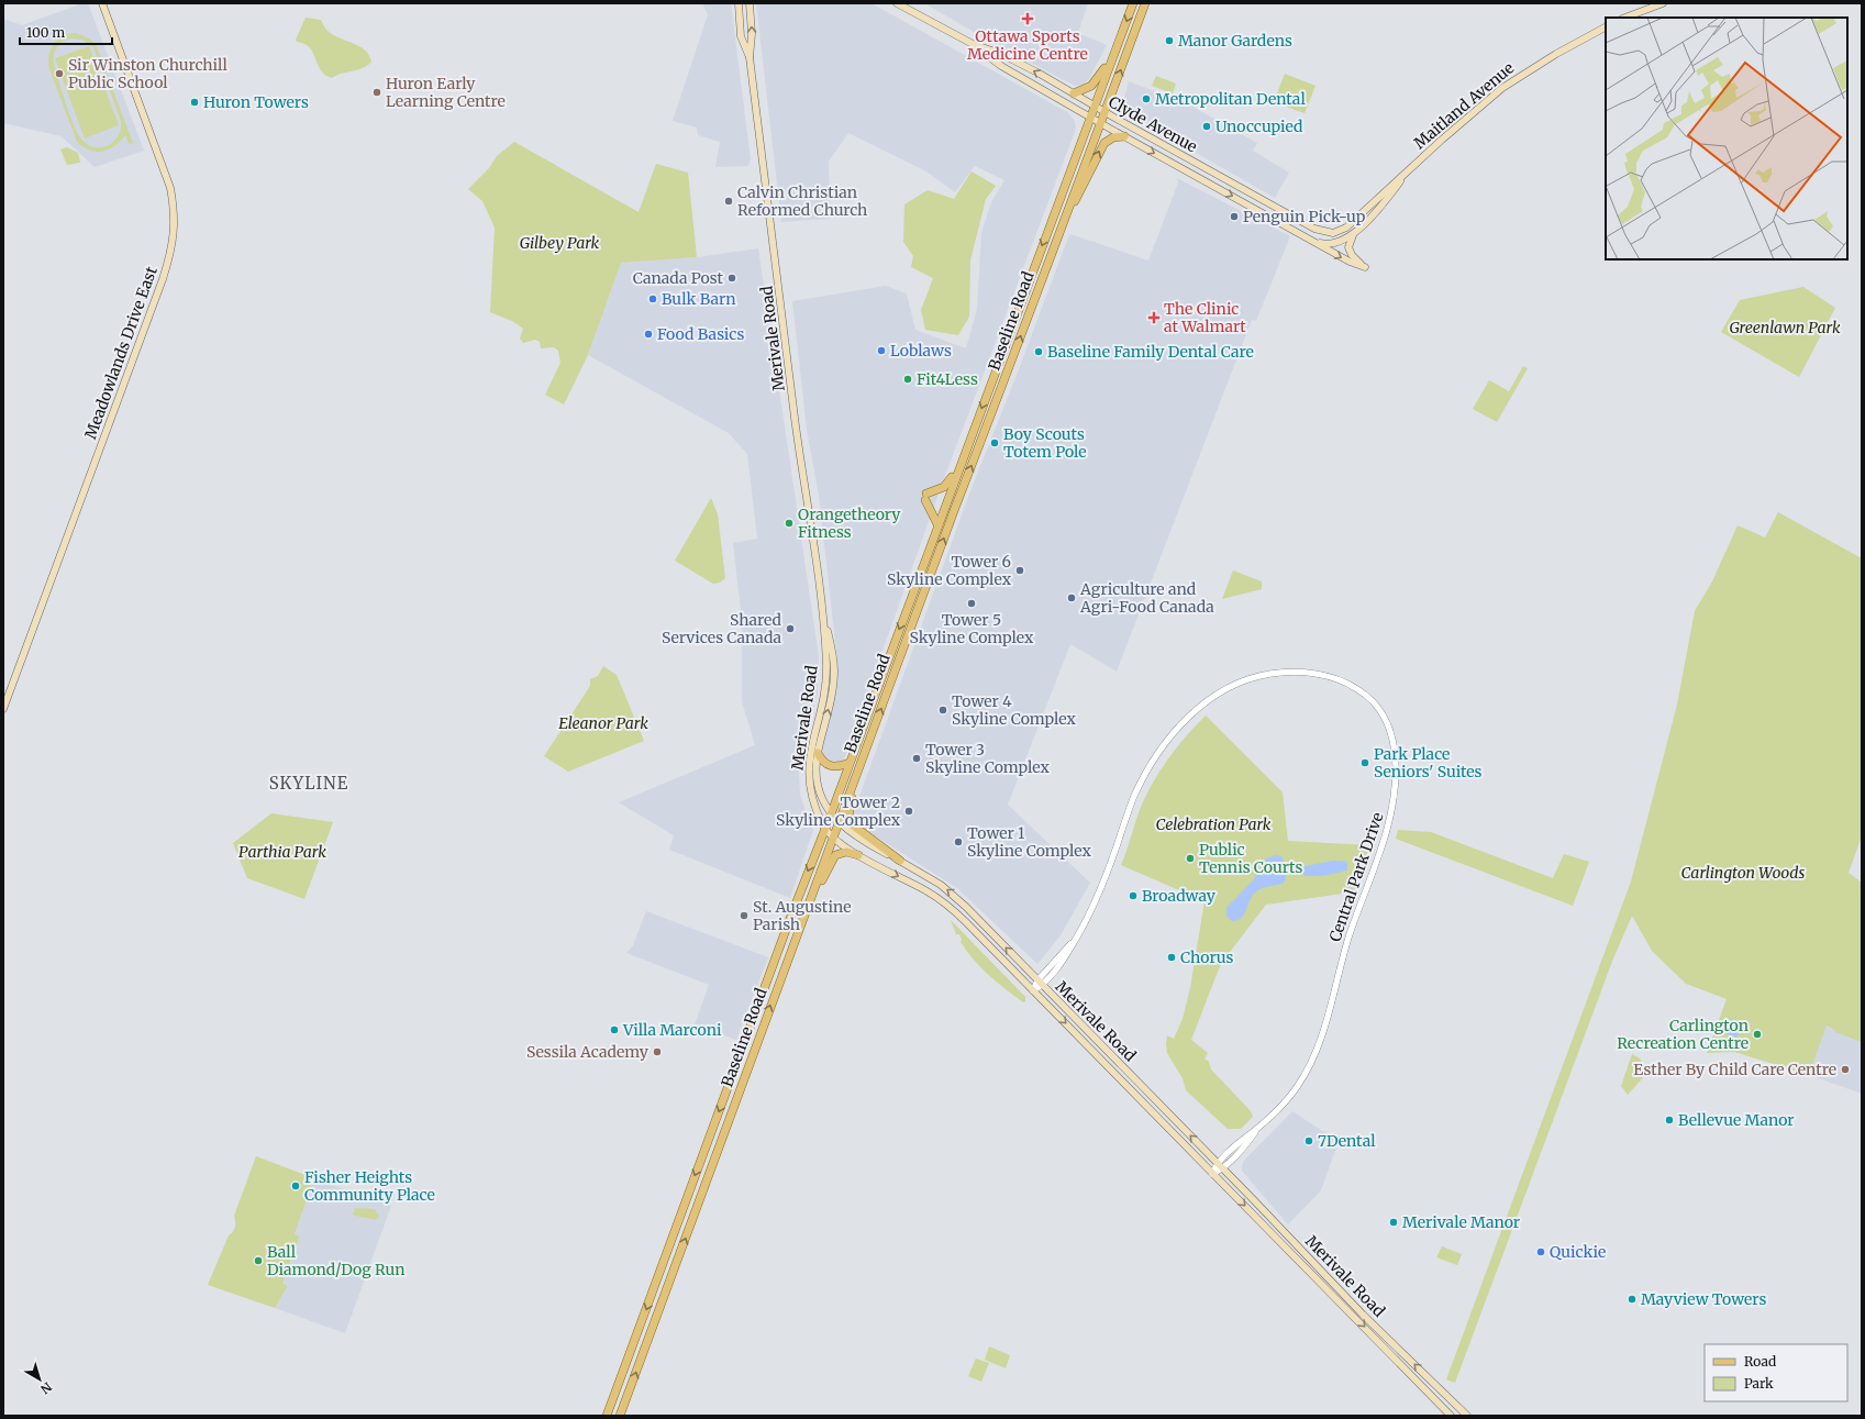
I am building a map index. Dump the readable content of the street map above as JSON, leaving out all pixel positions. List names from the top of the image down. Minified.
{"streets":{"main road":["Maitland Avenue","Clyde Avenue","Baseline Road","Merivale Road","Meadowlands Drive East"],"street":["Central Park Drive"]},"crossings":[["Maitland Avenue","Clyde Avenue"],["Clyde Avenue","Baseline Road"],["Baseline Road","Merivale Road"],["Merivale Road","Central Park Drive"]],"districts":["SKYLINE"],"parks":["Gilbey Park","Greenlawn Park","Eleanor Park","Celebration Park","Parthia Park","Carlington Woods"],"places":{"health":["Ottawa Sports Medicine Centre","The Clinic at Walmart"],"other":["Manor Gardens","Sir Winston Churchill Public School","Huron Early Learning Centre","Metropolitan Dental","Huron Towers","Unoccupied","Calvin Christian Reformed Church","Penguin Pick-up","Canada Post","Bulk Barn","Food Basics","Loblaws","Baseline Family Dental Care","Fit4Less","Boy Scouts Totem Pole","Orangetheory Fitness","Tower 6 Skyline Complex","Agriculture and Agri-Food Canada","Tower 5 Skyline Complex","Shared Services Canada","Tower 4 Skyline Complex","Tower 3 Skyline Complex","Park Place Seniors' Suites","Tower 2 Skyline Complex","Tower 1 Skyline Complex","Public Tennis Courts","Broadway","St. Augustine Parish","Chorus","Villa Marconi","Carlington Recreation Centre","Sessila Academy","Esther By Child Care Centre","Bellevue Manor","7Dental","Fisher Heights Community Place","Merivale Manor","Quickie","Ball Diamond/Dog Run","Mayview Towers"]},"legend":["Road","Park"],"scale_bar":"100 m","north":"bottom right"}
